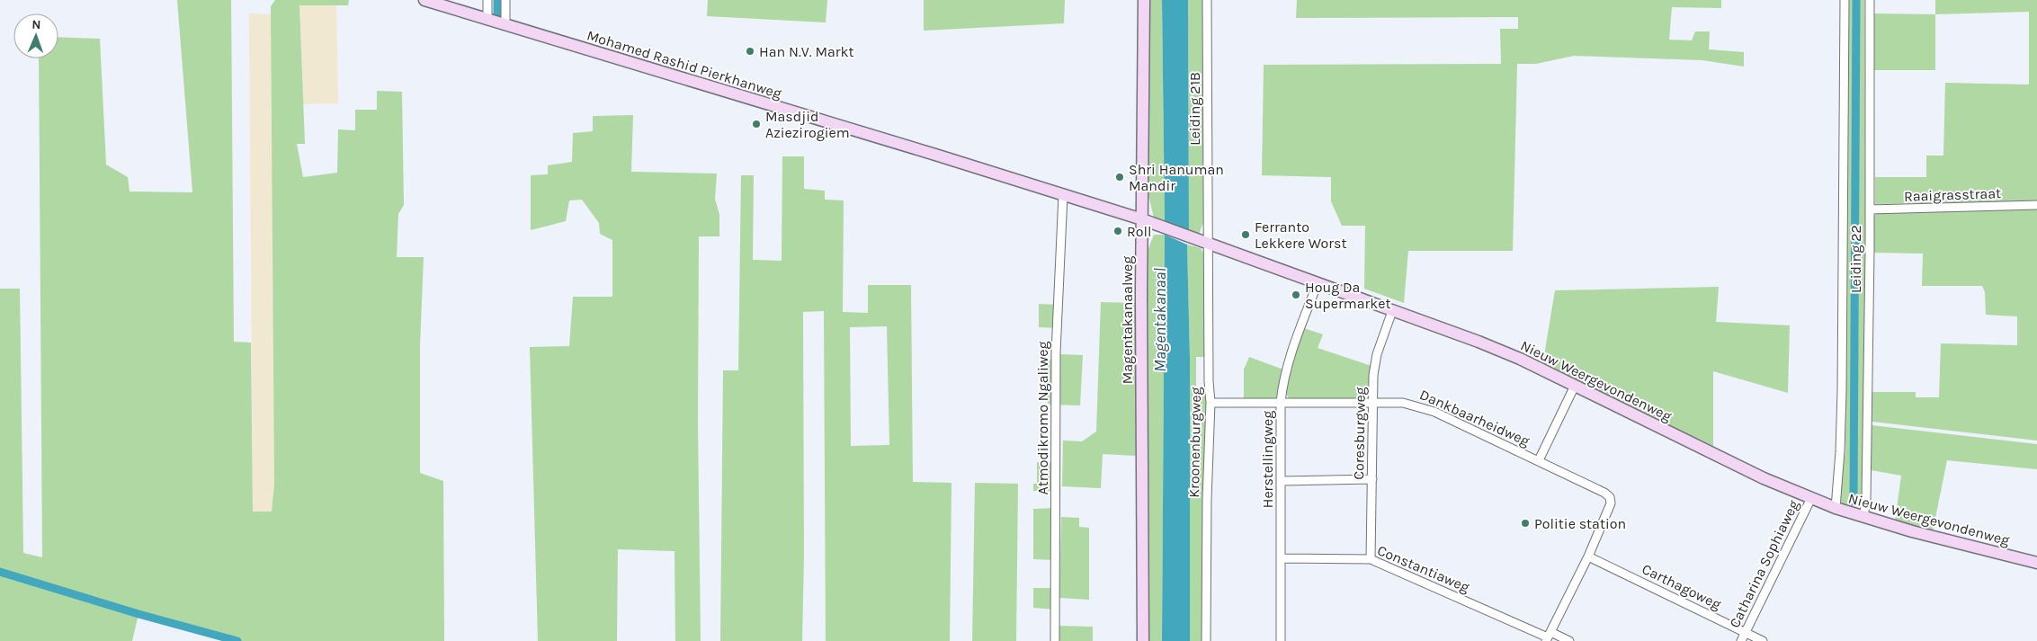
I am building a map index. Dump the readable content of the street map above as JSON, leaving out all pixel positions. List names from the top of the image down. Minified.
{"streets":{"street":["Mohamed Rashid Pierkhanweg","Leiding 21B","Raaigrasstraat","Leiding 22","Magentakanaalweg","Nieuw Weergevondenweg","Dankbaarheidweg","Atmodikromo Ngaliweg","Coresburgweg","Kroonenburgweg","Herstellingweg","Catharina Sophiaweg","Constantiaweg","Carthagoweg"]},"crossings":[["Mohamed Rashid Pierkhanweg","Magentakanaalweg"],["Mohamed Rashid Pierkhanweg","Nieuw Weergevondenweg"],["Mohamed Rashid Pierkhanweg","Atmodikromo Ngaliweg"],["Leiding 21B","Nieuw Weergevondenweg"],["Leiding 21B","Kroonenburgweg"],["Raaigrasstraat","Leiding 22"],["Leiding 22","Nieuw Weergevondenweg"],["Magentakanaalweg","Nieuw Weergevondenweg"],["Nieuw Weergevondenweg","Coresburgweg"],["Nieuw Weergevondenweg","Kroonenburgweg"],["Nieuw Weergevondenweg","Herstellingweg"],["Nieuw Weergevondenweg","Catharina Sophiaweg"],["Dankbaarheidweg","Coresburgweg"],["Dankbaarheidweg","Kroonenburgweg"],["Dankbaarheidweg","Herstellingweg"],["Dankbaarheidweg","Carthagoweg"],["Coresburgweg","Constantiaweg"],["Herstellingweg","Constantiaweg"],["Catharina Sophiaweg","Carthagoweg"]],"water":["Magentakanaal"],"places":["Han N.V. Markt","Masdjid Aziezirogiem","Shri Hanuman Mandir","Roll","Ferranto Lekkere Worst","Houg Da Supermarket","Politie station"],"north":"top"}
